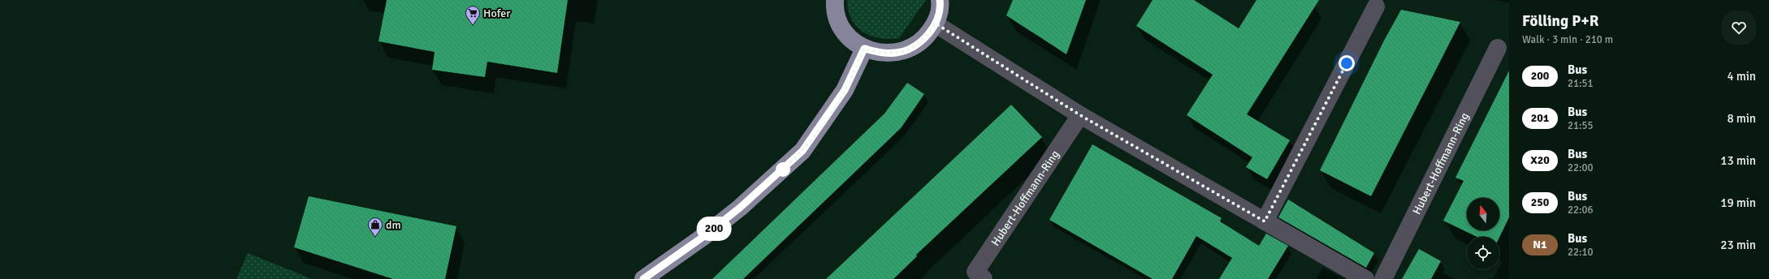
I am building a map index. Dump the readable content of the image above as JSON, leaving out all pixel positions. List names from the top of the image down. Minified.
{"streets":{"street":["Hubert-Hoffmann-Ring"]},"places":{"supermarket":["Hofer"],"shop":["dm"]},"lines":["bus line 200"],"north":"top","page":{"on_map":"200","heading":["Fölling P+R","Walk · 3 min · 210 m"],"list":[{"mark":"200","name":"Bus","note":"21:51","value":"4 min"},{"mark":"201","name":"Bus","note":"21:55","value":"8 min"},{"mark":"X20","name":"Bus","note":"22:00","value":"13 min"},{"mark":"250","name":"Bus","note":"22:06","value":"19 min"},{"mark":"N1","name":"Bus","note":"22:10","value":"23 min"}]}}
